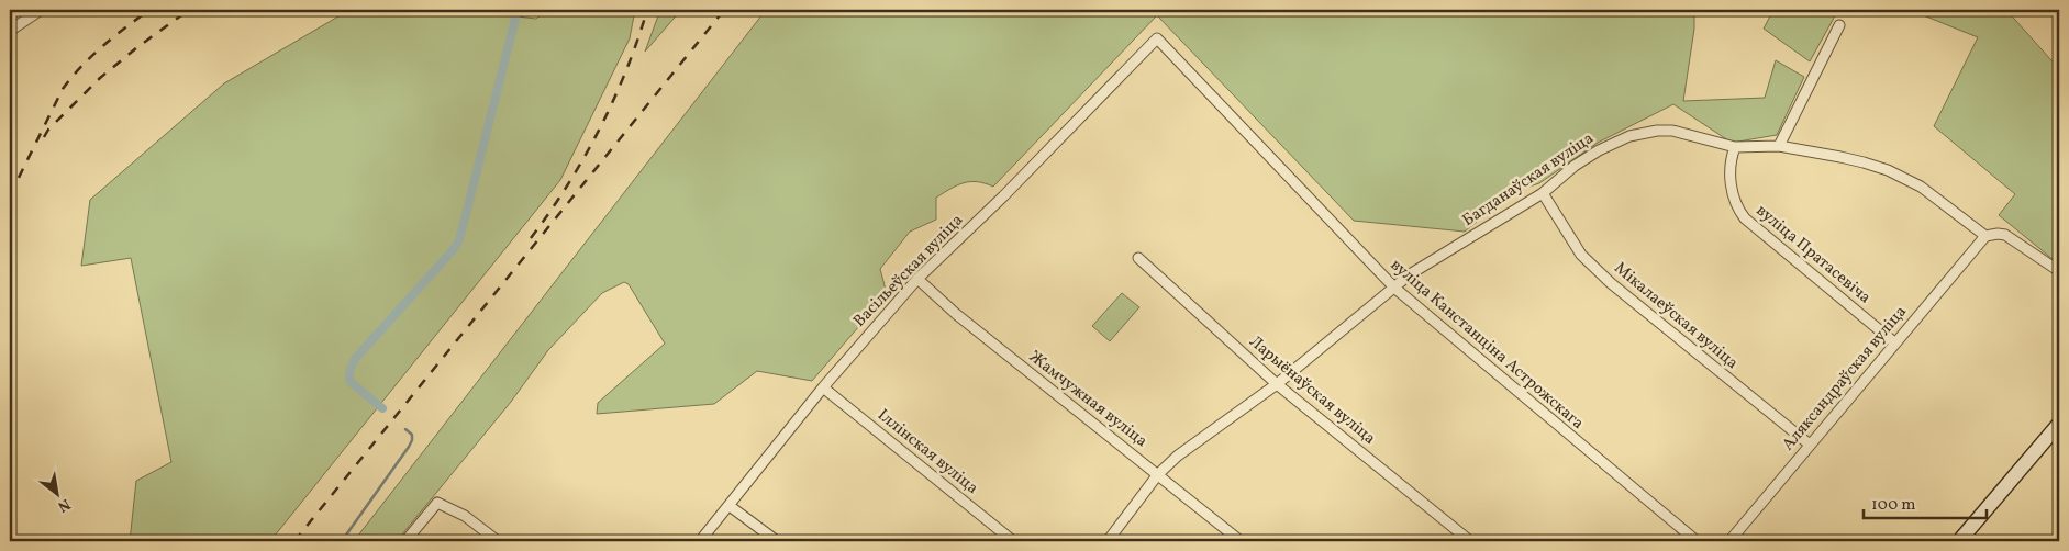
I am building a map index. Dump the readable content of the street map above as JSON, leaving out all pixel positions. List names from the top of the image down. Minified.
{"streets":{"street":["Багданаўская вуліца","вуліца Пратасевіча","Васільеўская вуліца","Мікалаеўская вуліца","вуліца Канстанціна Астрожскага","Аляксандраўская вуліца","Ларыёнаўская вуліца","Жамчужная вуліца","Іллінская вуліца"]},"crossings":[["Багданаўская вуліца","вуліца Пратасевіча"],["Багданаўская вуліца","Мікалаеўская вуліца"],["Багданаўская вуліца","вуліца Канстанціна Астрожскага"],["Багданаўская вуліца","Аляксандраўская вуліца"],["Багданаўская вуліца","Ларыёнаўская вуліца"],["Багданаўская вуліца","Жамчужная вуліца"],["вуліца Пратасевіча","Аляксандраўская вуліца"],["Васільеўская вуліца","вуліца Канстанціна Астрожскага"],["Васільеўская вуліца","Жамчужная вуліца"],["Васільеўская вуліца","Іллінская вуліца"],["Мікалаеўская вуліца","Аляксандраўская вуліца"]],"scale_bar":"100 m","north":"bottom right"}
